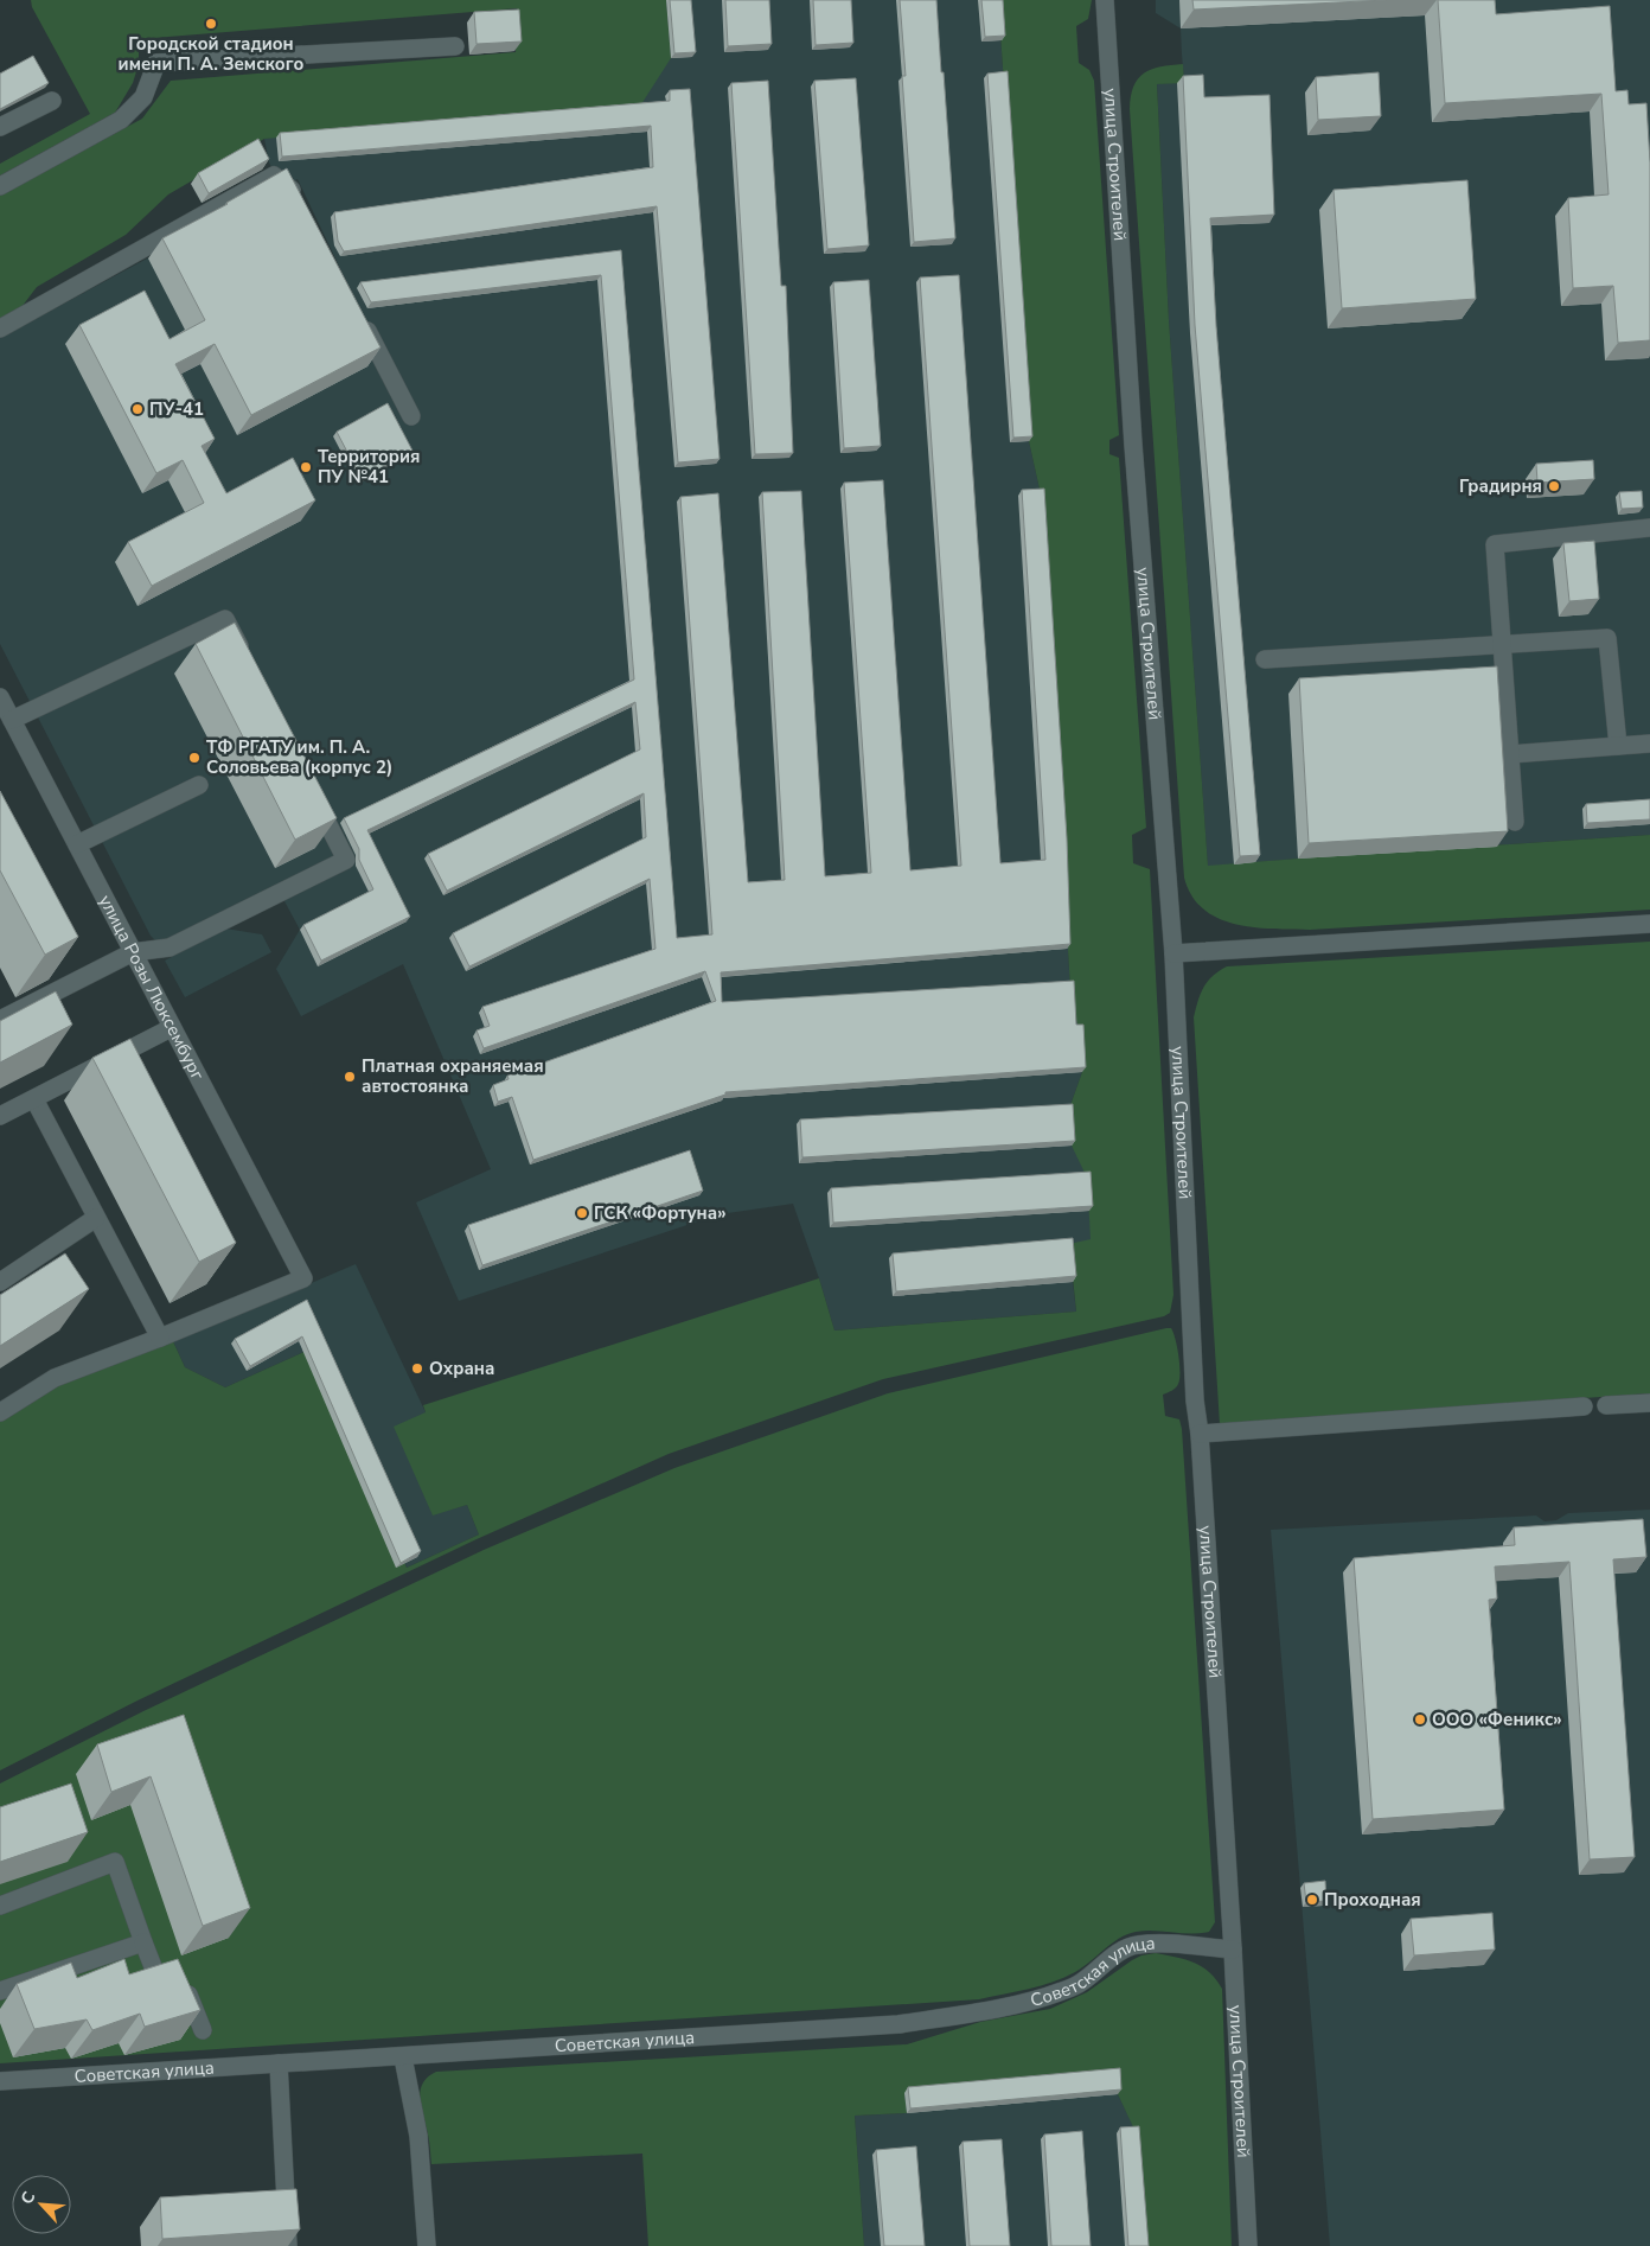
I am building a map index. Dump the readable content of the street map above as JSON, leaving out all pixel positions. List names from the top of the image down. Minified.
{"streets":{"street":["улица Строителей","улица Розы Люксембург","Советская улица"]},"crossings":[["улица Строителей","Советская улица"]],"places":["Городской стадион имени П. А. Земского","ПУ-41","Территория ПУ №41","Градирня","ТФ РГАТУ им. П. А. Соловьева (корпус 2)","Платная охраняемая автостоянка","ГСК «Фортуна»","Охрана","ООО «Феникс»","Проходная"],"north":"top left"}
